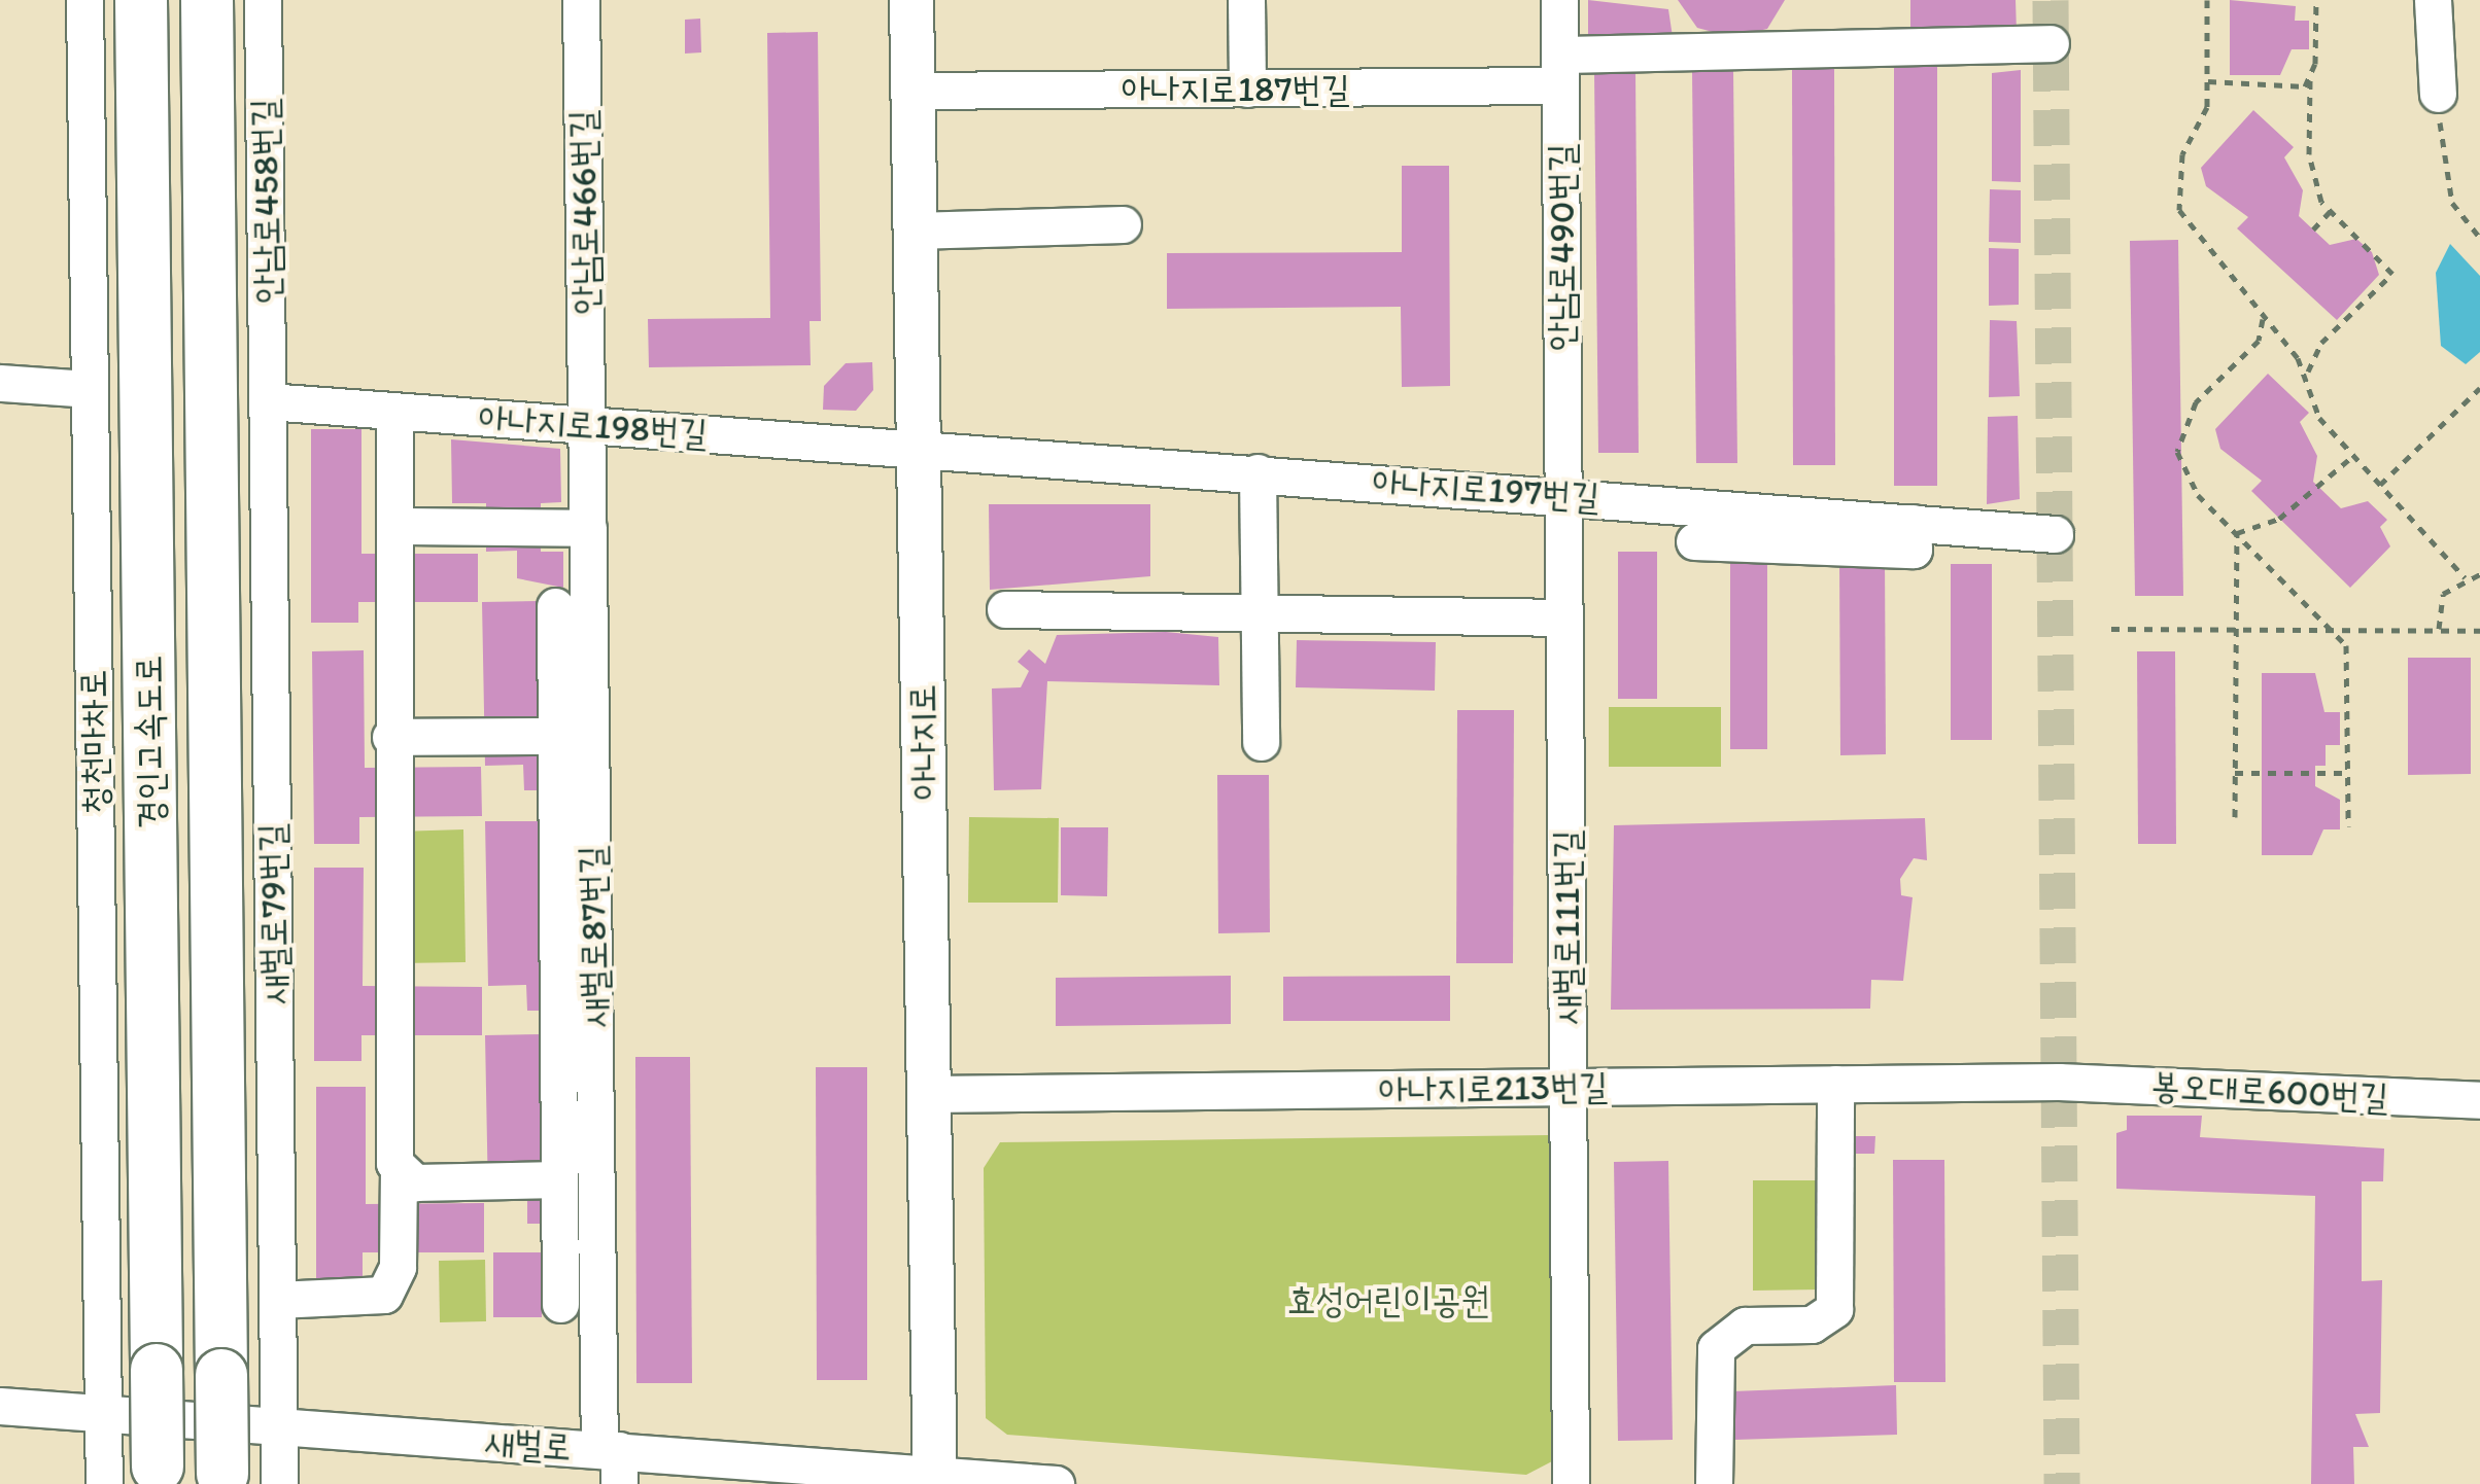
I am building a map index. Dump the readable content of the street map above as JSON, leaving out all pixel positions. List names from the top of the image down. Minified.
{"streets":{"highway":["경인고속도로"],"main road":["아나지로"],"street":["아나지로187번길","안남로458번길","안남로466번길","안남로490번길","아나지로198번길","아나지로197번길","청천마차로","새벌로79번길","새벌로111번길","새벌로87번길","아나지로213번길","봉오대로600번길","새벌로"]},"crossings":[["아나지로187번길","안남로490번길"],["아나지로187번길","아나지로"],["안남로458번길","아나지로198번길"],["안남로458번길","새벌로79번길"],["안남로466번길","아나지로198번길"],["안남로466번길","새벌로87번길"],["안남로490번길","아나지로197번길"],["안남로490번길","새벌로111번길"],["아나지로198번길","아나지로197번길"],["아나지로198번길","아나지로"],["아나지로198번길","새벌로79번길"],["아나지로198번길","새벌로87번길"],["아나지로197번길","아나지로"],["아나지로197번길","새벌로111번길"],["청천마차로","새벌로"],["아나지로","아나지로213번길"],["아나지로","새벌로"],["새벌로79번길","새벌로"],["새벌로111번길","아나지로213번길"],["새벌로87번길","새벌로"],["아나지로213번길","봉오대로600번길"]],"parks":["효성어린이공원"]}
